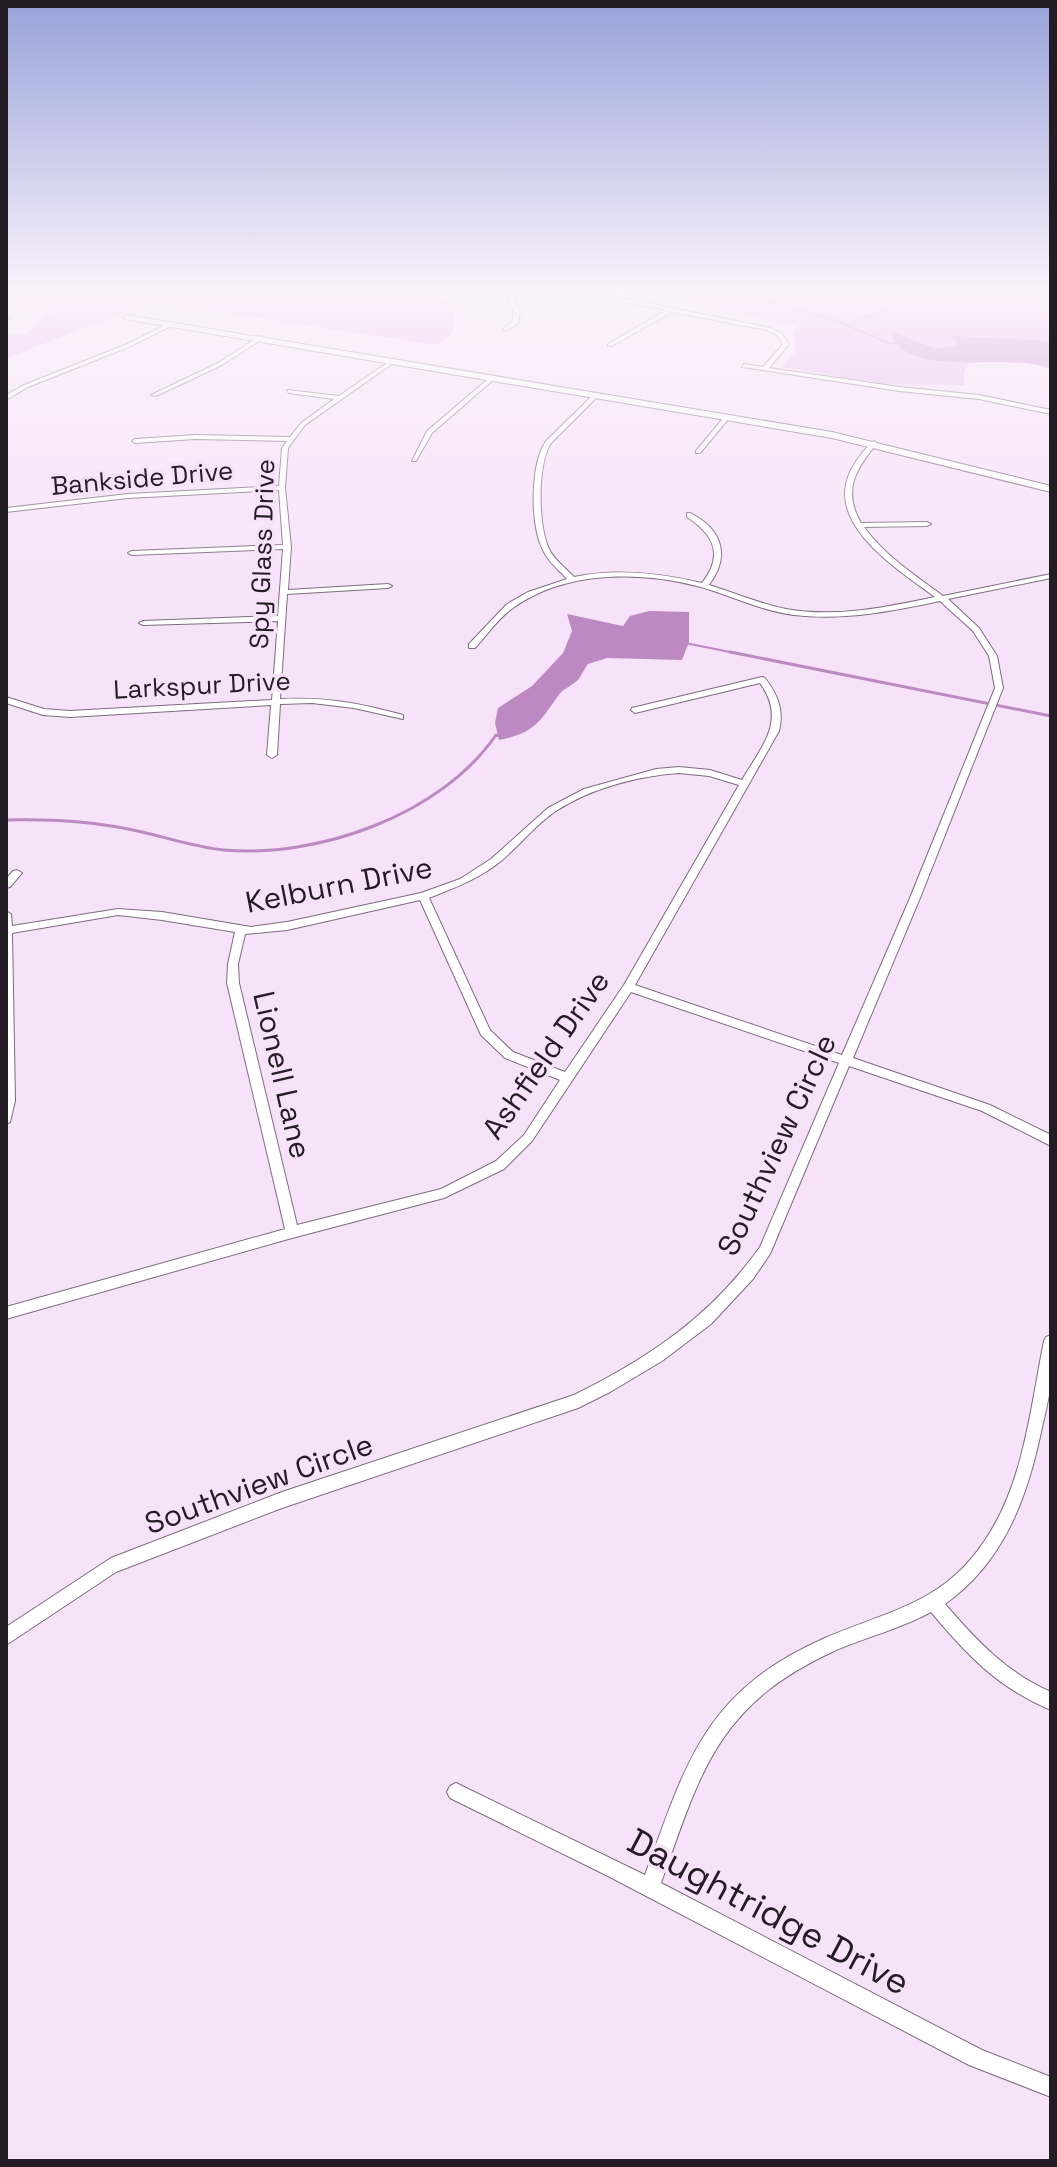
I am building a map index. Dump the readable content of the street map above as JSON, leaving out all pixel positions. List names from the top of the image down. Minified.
{"streets":{"street":["Bankside Drive","Spy Glass Drive","Larkspur Drive","Kelburn Drive","Ashfield Drive","Lionell Lane","Southview Circle","Daughtridge Drive"]},"crossings":[["Bankside Drive","Spy Glass Drive"],["Spy Glass Drive","Larkspur Drive"],["Kelburn Drive","Ashfield Drive"],["Kelburn Drive","Lionell Lane"],["Ashfield Drive","Lionell Lane"]]}
